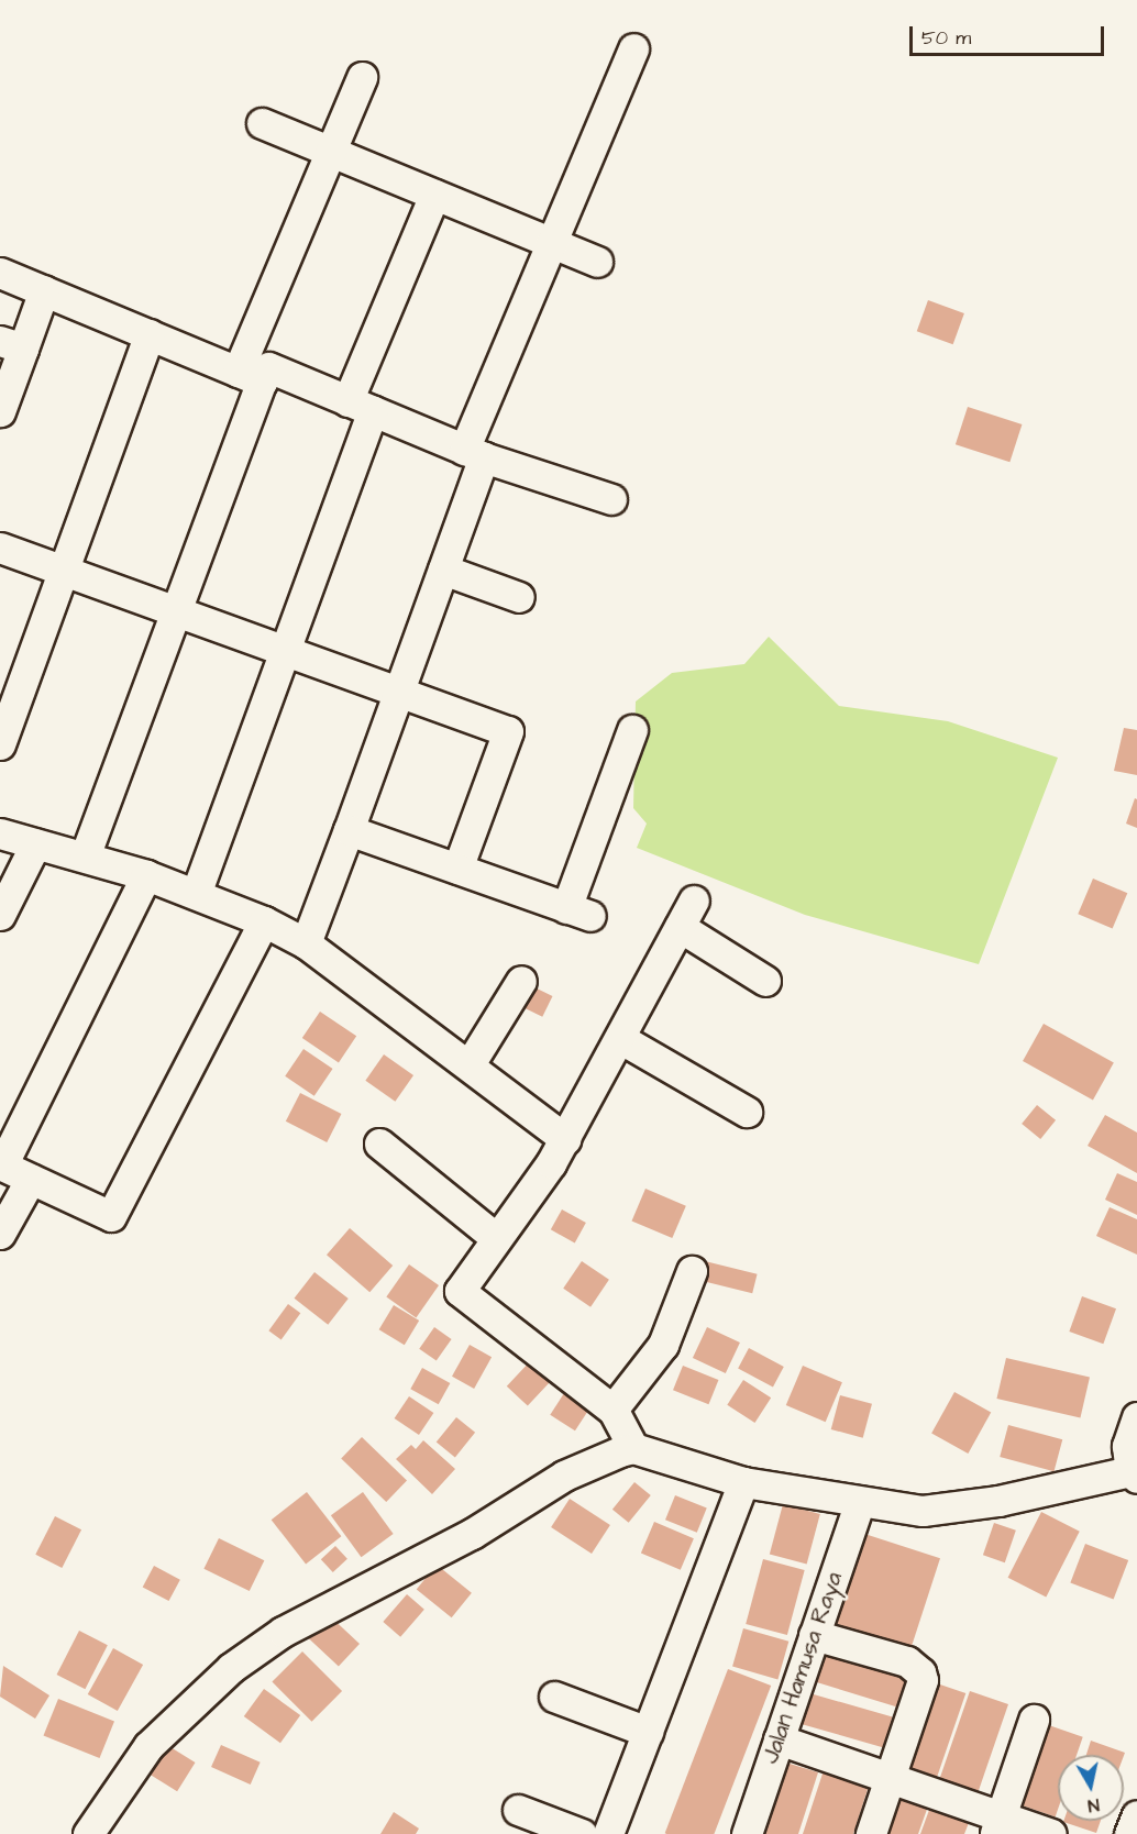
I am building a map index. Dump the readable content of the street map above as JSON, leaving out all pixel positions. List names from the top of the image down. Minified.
{"streets":{"street":["Jalan Hamusa Raya"]},"scale_bar":"50 m","north":"bottom"}
